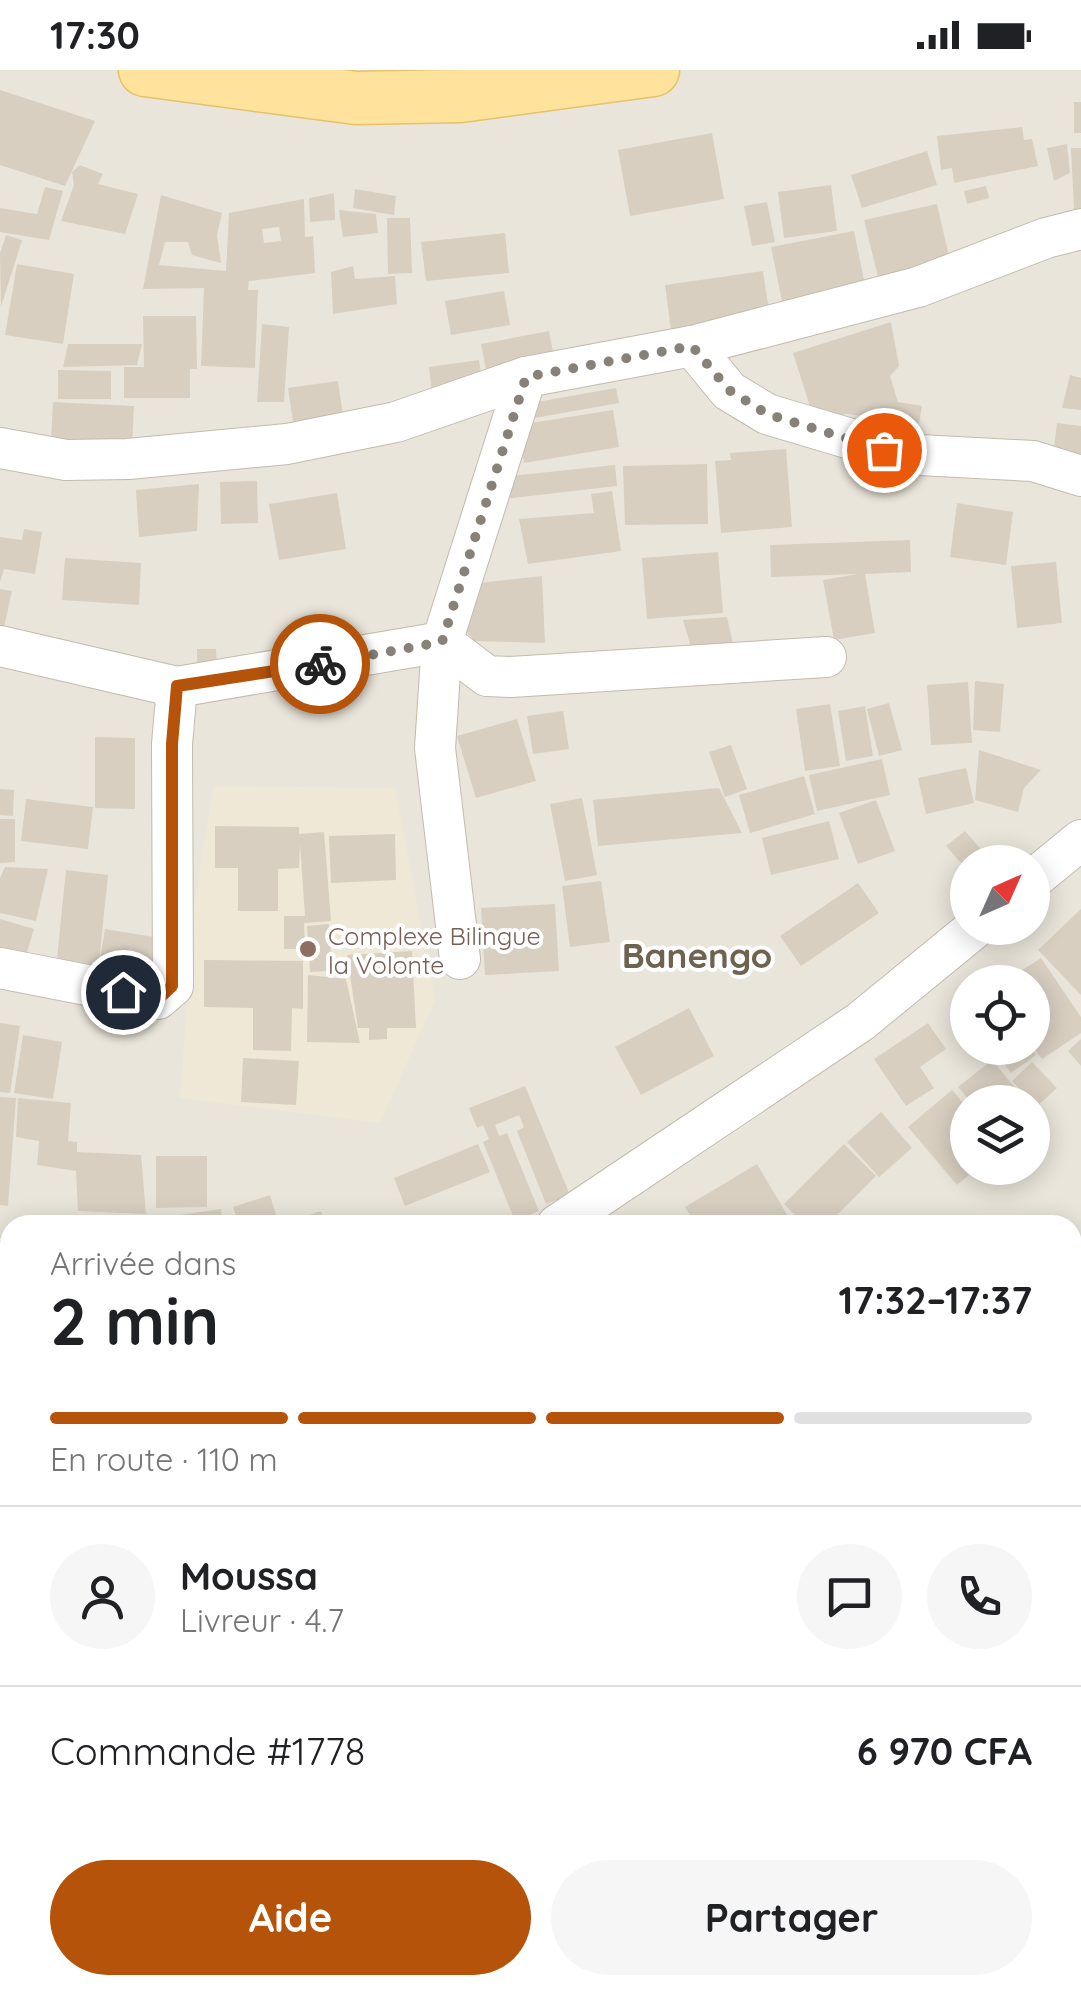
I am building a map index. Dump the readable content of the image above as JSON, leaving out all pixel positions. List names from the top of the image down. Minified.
{"districts":["Banengo"],"places":["Complexe Bilingue la Volonte"],"north":"top right","page":{"status":"17:30","heading":["2 min","Arrivée dans","17:32–17:37"],"panel":["Moussa","Livreur · 4.7","Commande #1778","6 970 CFA"],"bar":"En route · 110 m","buttons":["Aide","Partager"]}}
